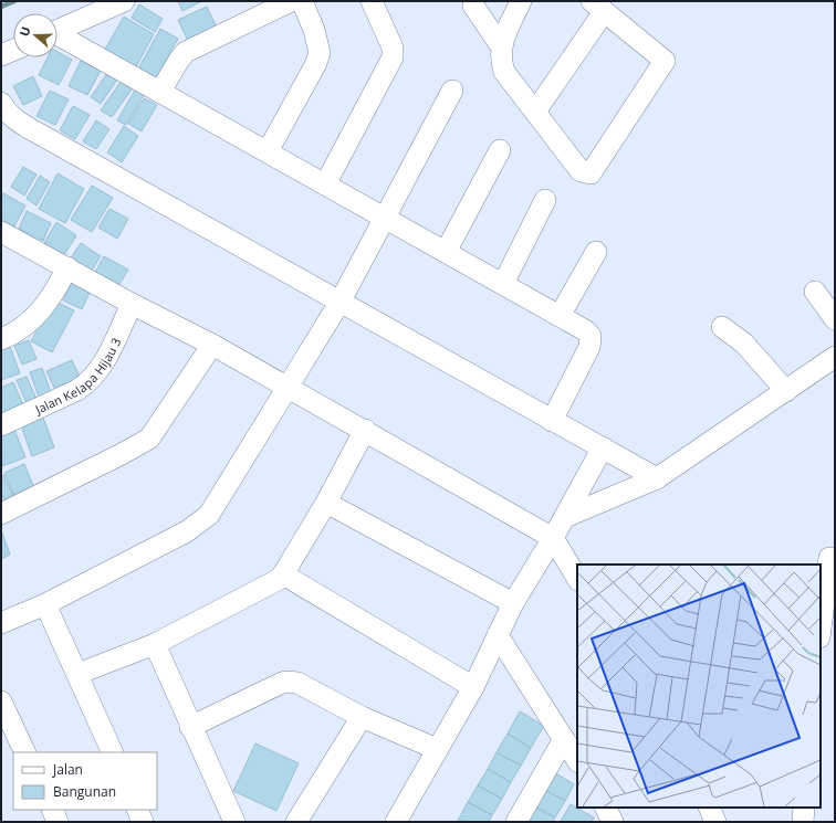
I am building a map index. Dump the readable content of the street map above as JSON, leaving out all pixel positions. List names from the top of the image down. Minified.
{"streets":{"street":["Jalan Kelapa Hijau 3"]},"legend":["Jalan","Bangunan"],"north":"left"}
